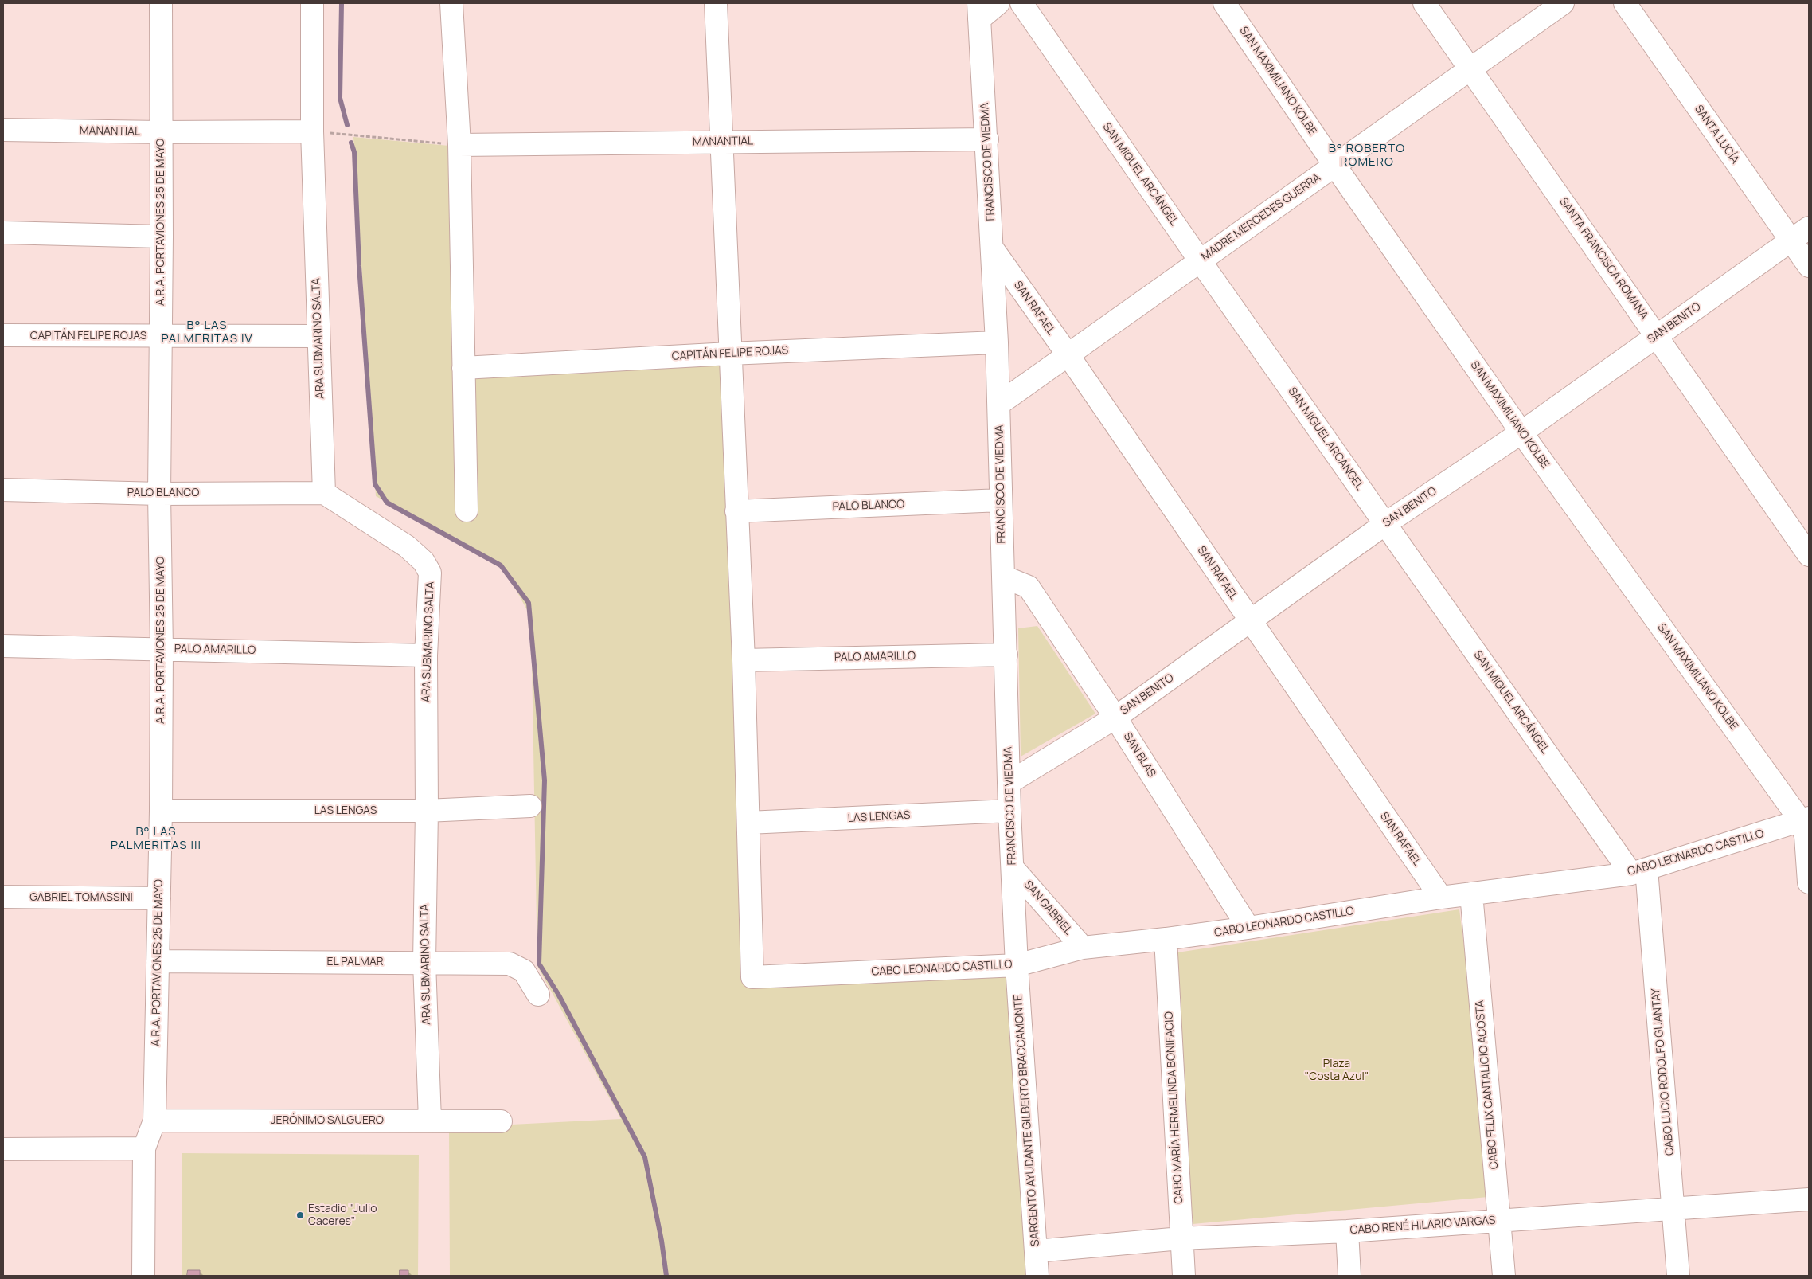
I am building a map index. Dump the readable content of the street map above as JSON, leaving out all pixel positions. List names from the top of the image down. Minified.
{"streets":{"street":["SAN MAXIMILIANO KOLBE","MANANTIAL","SANTA LUCÍA","FRANCISCO DE VIEDMA","SAN MIGUEL ARCÁNGEL","MADRE MERCEDES GUERRA","A.R.A. PORTAVIONES 25 DE MAYO","SANTA FRANCISCA ROMANA","SAN RAFAEL","SAN BENITO","CAPITÁN FELIPE ROJAS","ARA SUBMARINO SALTA","PALO BLANCO","PALO AMARILLO","SAN BLAS","LAS LENGAS","CABO LEONARDO CASTILLO","GABRIEL TOMASSINI","SAN GABRIEL","EL PALMAR","CABO LUCIO RODOLFO GUANTAY","CABO FELIX CANTALICIO ACOSTA","CABO MARÍA HERMELINDA BONIFACIO","JERÓNIMO SALGUERO","SARGENTO AYUDANTE GILBERTO BRACCAMONTE","CABO RENÉ HILARIO VARGAS"]},"crossings":[["SAN MAXIMILIANO KOLBE","MADRE MERCEDES GUERRA"],["SAN MAXIMILIANO KOLBE","SAN BENITO"],["SAN MAXIMILIANO KOLBE","CABO LEONARDO CASTILLO"],["MANANTIAL","FRANCISCO DE VIEDMA"],["MANANTIAL","A.R.A. PORTAVIONES 25 DE MAYO"],["MANANTIAL","ARA SUBMARINO SALTA"],["SANTA LUCÍA","SAN BENITO"],["FRANCISCO DE VIEDMA","MADRE MERCEDES GUERRA"],["FRANCISCO DE VIEDMA","SAN RAFAEL"],["FRANCISCO DE VIEDMA","SAN BENITO"],["FRANCISCO DE VIEDMA","CAPITÁN FELIPE ROJAS"],["FRANCISCO DE VIEDMA","PALO BLANCO"],["FRANCISCO DE VIEDMA","PALO AMARILLO"],["FRANCISCO DE VIEDMA","SAN BLAS"],["FRANCISCO DE VIEDMA","LAS LENGAS"],["FRANCISCO DE VIEDMA","CABO LEONARDO CASTILLO"],["FRANCISCO DE VIEDMA","SAN GABRIEL"],["FRANCISCO DE VIEDMA","SARGENTO AYUDANTE GILBERTO BRACCAMONTE"],["SAN MIGUEL ARCÁNGEL","MADRE MERCEDES GUERRA"],["SAN MIGUEL ARCÁNGEL","SAN BENITO"],["SAN MIGUEL ARCÁNGEL","CABO LEONARDO CASTILLO"],["SAN MIGUEL ARCÁNGEL","CABO LUCIO RODOLFO GUANTAY"],["MADRE MERCEDES GUERRA","SANTA FRANCISCA ROMANA"],["MADRE MERCEDES GUERRA","SAN RAFAEL"],["A.R.A. PORTAVIONES 25 DE MAYO","CAPITÁN FELIPE ROJAS"],["A.R.A. PORTAVIONES 25 DE MAYO","PALO BLANCO"],["A.R.A. PORTAVIONES 25 DE MAYO","PALO AMARILLO"],["A.R.A. PORTAVIONES 25 DE MAYO","LAS LENGAS"],["A.R.A. PORTAVIONES 25 DE MAYO","GABRIEL TOMASSINI"],["A.R.A. PORTAVIONES 25 DE MAYO","EL PALMAR"],["A.R.A. PORTAVIONES 25 DE MAYO","JERÓNIMO SALGUERO"],["SANTA FRANCISCA ROMANA","SAN BENITO"],["SAN RAFAEL","SAN BENITO"],["SAN RAFAEL","CABO LEONARDO CASTILLO"],["SAN BENITO","SAN BLAS"],["CAPITÁN FELIPE ROJAS","ARA SUBMARINO SALTA"],["ARA SUBMARINO SALTA","PALO BLANCO"],["ARA SUBMARINO SALTA","PALO AMARILLO"],["ARA SUBMARINO SALTA","LAS LENGAS"],["ARA SUBMARINO SALTA","EL PALMAR"],["ARA SUBMARINO SALTA","JERÓNIMO SALGUERO"],["SAN BLAS","CABO LEONARDO CASTILLO"],["LAS LENGAS","CABO LEONARDO CASTILLO"],["CABO LEONARDO CASTILLO","SAN GABRIEL"],["CABO LEONARDO CASTILLO","CABO LUCIO RODOLFO GUANTAY"],["CABO LEONARDO CASTILLO","CABO FELIX CANTALICIO ACOSTA"],["CABO LEONARDO CASTILLO","CABO MARÍA HERMELINDA BONIFACIO"],["CABO LEONARDO CASTILLO","SARGENTO AYUDANTE GILBERTO BRACCAMONTE"],["CABO LUCIO RODOLFO GUANTAY","CABO RENÉ HILARIO VARGAS"],["CABO FELIX CANTALICIO ACOSTA","CABO RENÉ HILARIO VARGAS"],["CABO MARÍA HERMELINDA BONIFACIO","CABO RENÉ HILARIO VARGAS"],["SARGENTO AYUDANTE GILBERTO BRACCAMONTE","CABO RENÉ HILARIO VARGAS"]],"districts":["B° ROBERTO ROMERO","B° LAS PALMERITAS IV","B° LAS PALMERITAS III"],"parks":["Plaza \"Costa Azul\""],"places":["Estadio \"Julio Caceres\""]}
